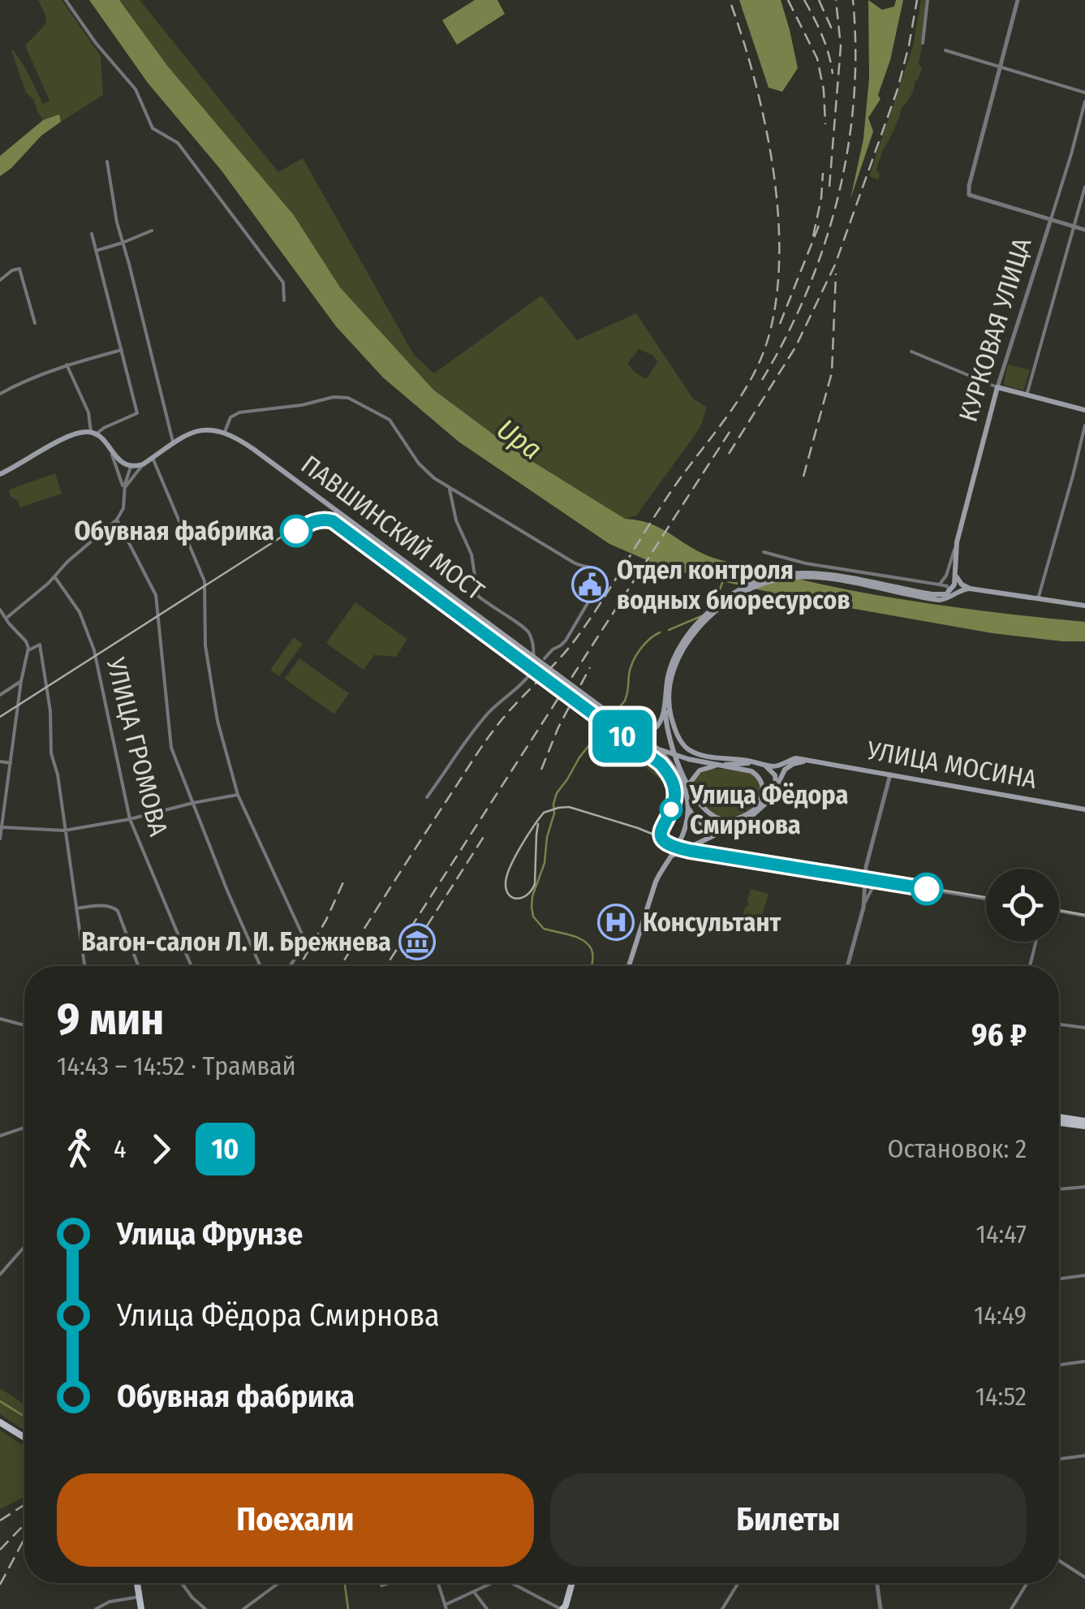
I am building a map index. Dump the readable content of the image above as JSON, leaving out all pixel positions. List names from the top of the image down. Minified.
{"streets":{"main road":["КУРКОВАЯ УЛИЦА","ПАВШИНСКИЙ МОСТ","УЛИЦА МОСИНА"],"street":["УЛИЦА ГРОМОВА"]},"water":["Upa"],"places":{"other":["Обувная фабрика","Улица Фёдора Смирнова"],"public building":["Отдел контроля водных биоресурсов"],"hospital":["Консультант"],"museum":["Вагон-салон Л. И. Брежнева"]},"lines":["tram line 10"],"page":{"on_map":"10","heading":["9 мин","14:43 – 14:52 · Трамвай","96 ₽"],"legs":["4","10","Остановок: 2"],"list":[{"name":"Улица Фрунзе","value":"14:47"},{"name":"Улица Фёдора Смирнова","value":"14:49"},{"name":"Обувная фабрика","value":"14:52"}],"buttons":["Поехали","Билеты"]}}
